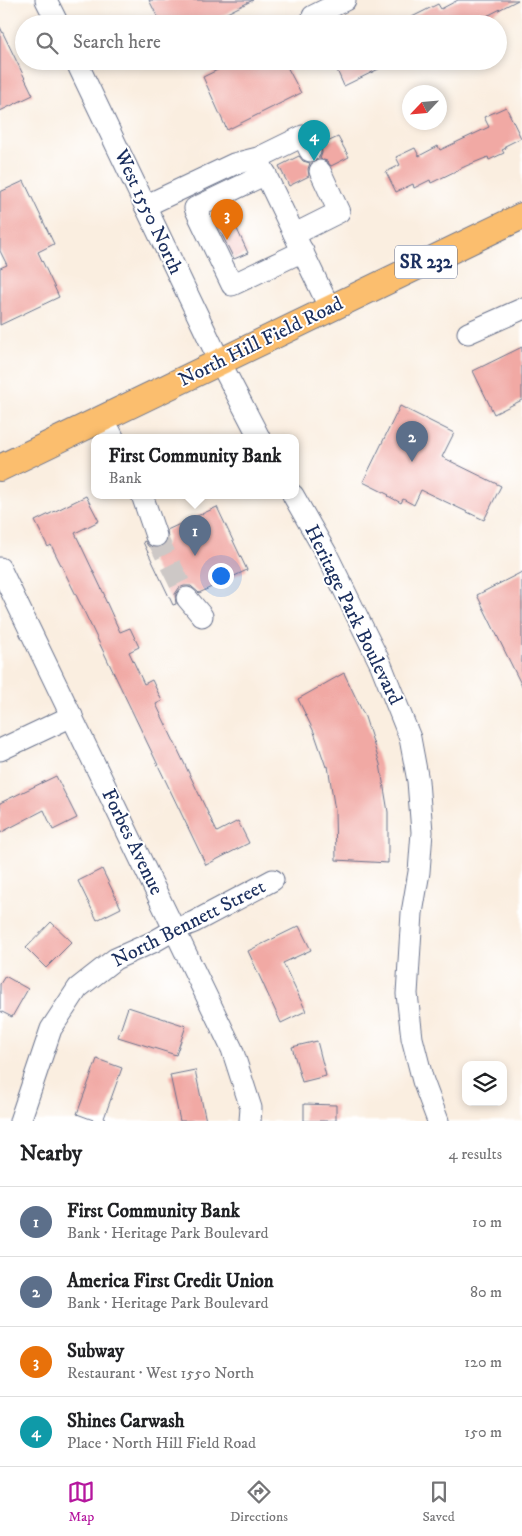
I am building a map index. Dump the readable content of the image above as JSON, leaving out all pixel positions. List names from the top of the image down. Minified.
{"streets":{"main road":["SR 232","North Hill Field Road"],"street":["West 1550 North","Heritage Park Boulevard","Forbes Avenue","North Bennett Street"]},"crossings":[["West 1550 North","North Hill Field Road"],["Forbes Avenue","North Bennett Street"]],"north":"bottom left","page":{"search":"Search here","pins":["4","3","2","1"],"popup":["First Community Bank","Bank"],"heading":["Nearby","4 results"],"list":[{"mark":"1","name":"First Community Bank","note":"Bank · Heritage Park Boulevard","value":"10 m"},{"mark":"2","name":"America First Credit Union","note":"Bank · Heritage Park Boulevard","value":"80 m"},{"mark":"3","name":"Subway","note":"Restaurant · West 1550 North","value":"120 m"},{"mark":"4","name":"Shines Carwash","note":"Place · North Hill Field Road","value":"150 m"}],"nav":["Map","Directions","Saved"]}}
